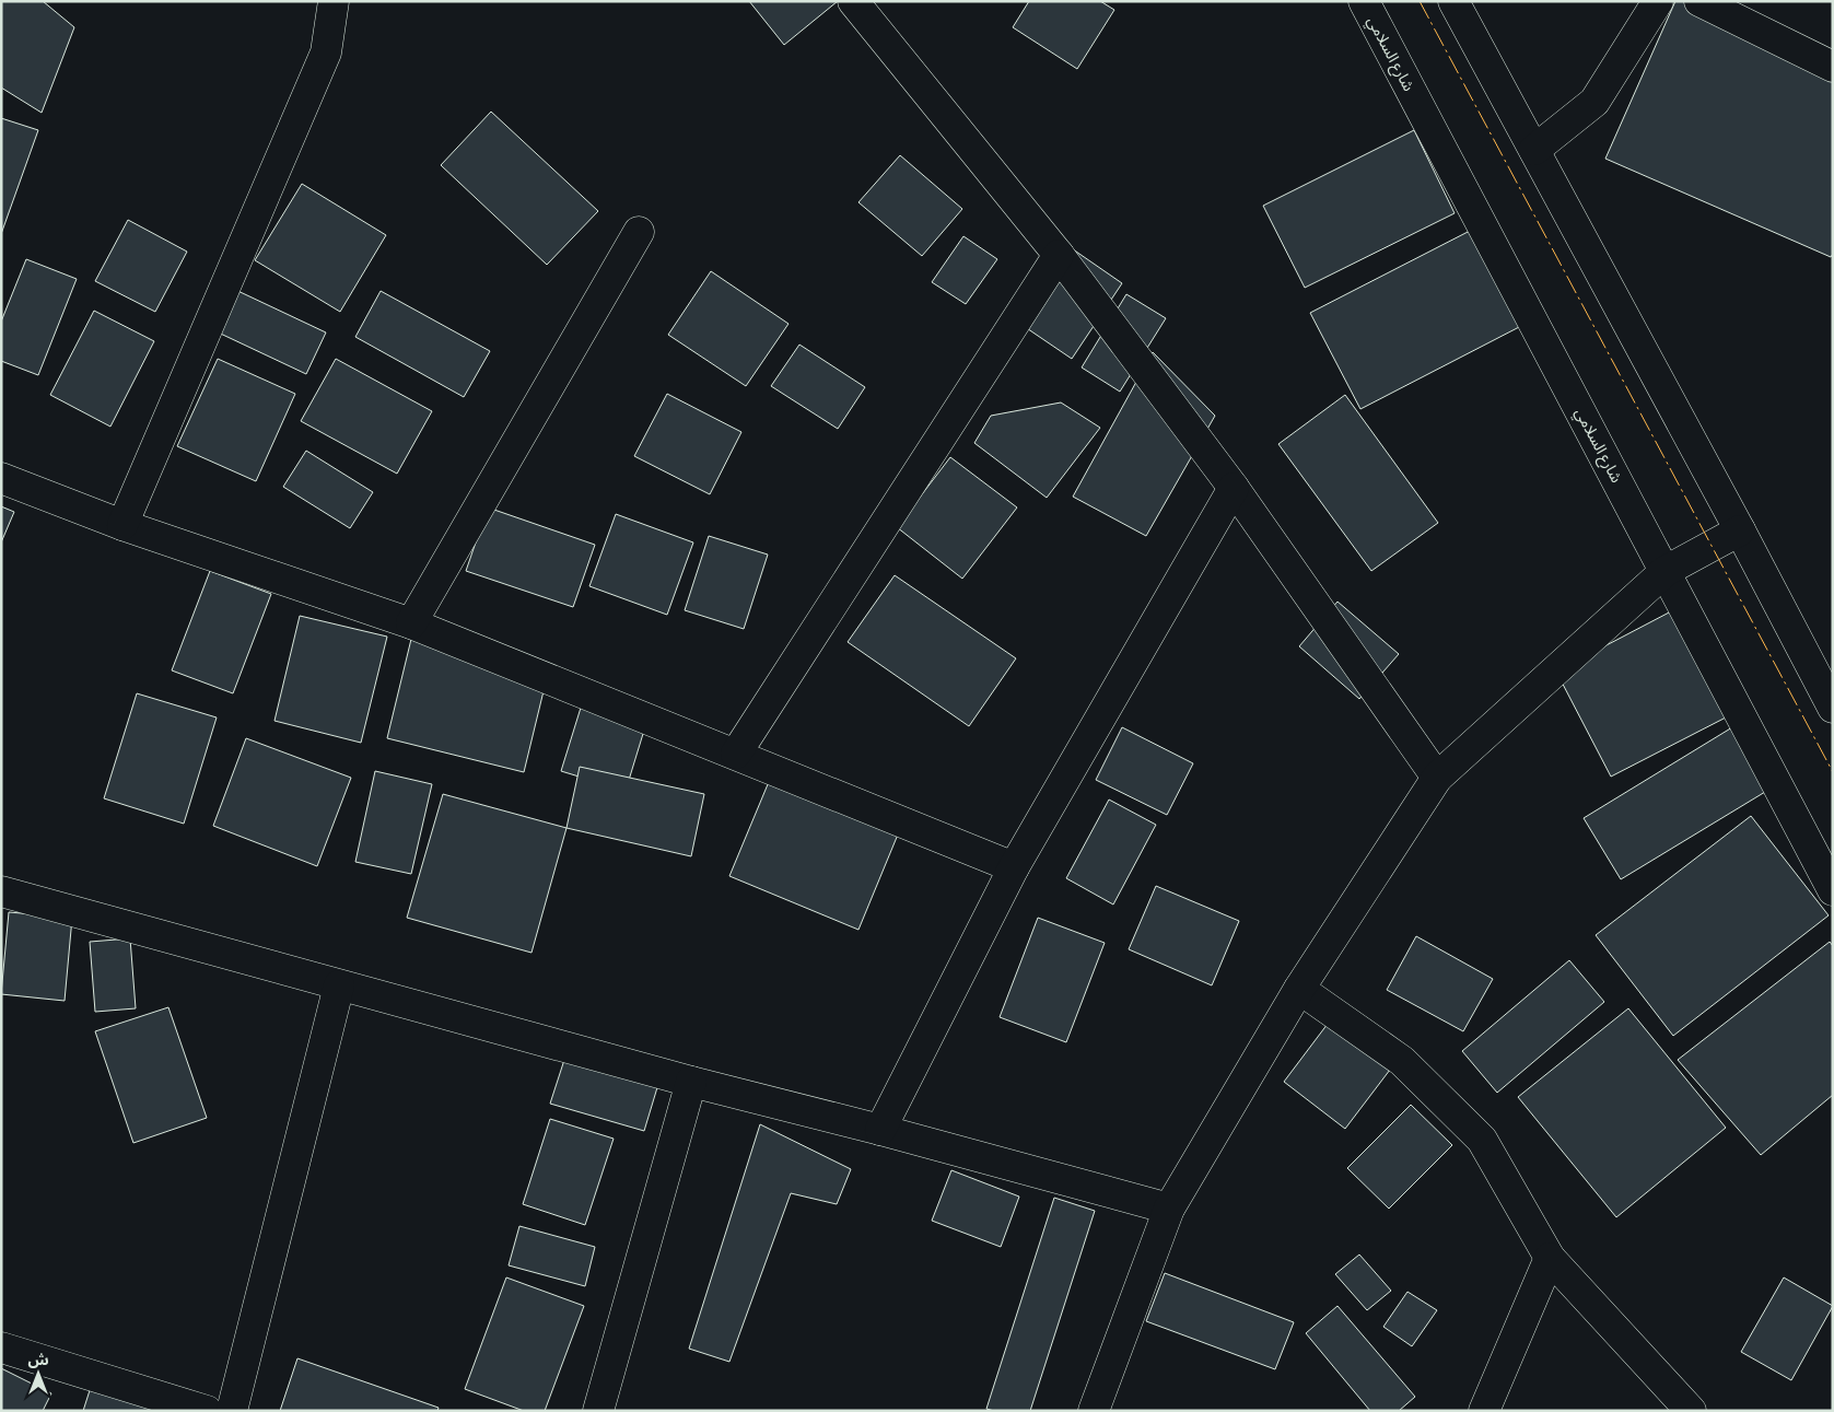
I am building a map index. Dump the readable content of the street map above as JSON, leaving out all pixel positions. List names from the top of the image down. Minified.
{"streets":{"street":["شارع السلامي"]},"north":"top"}
